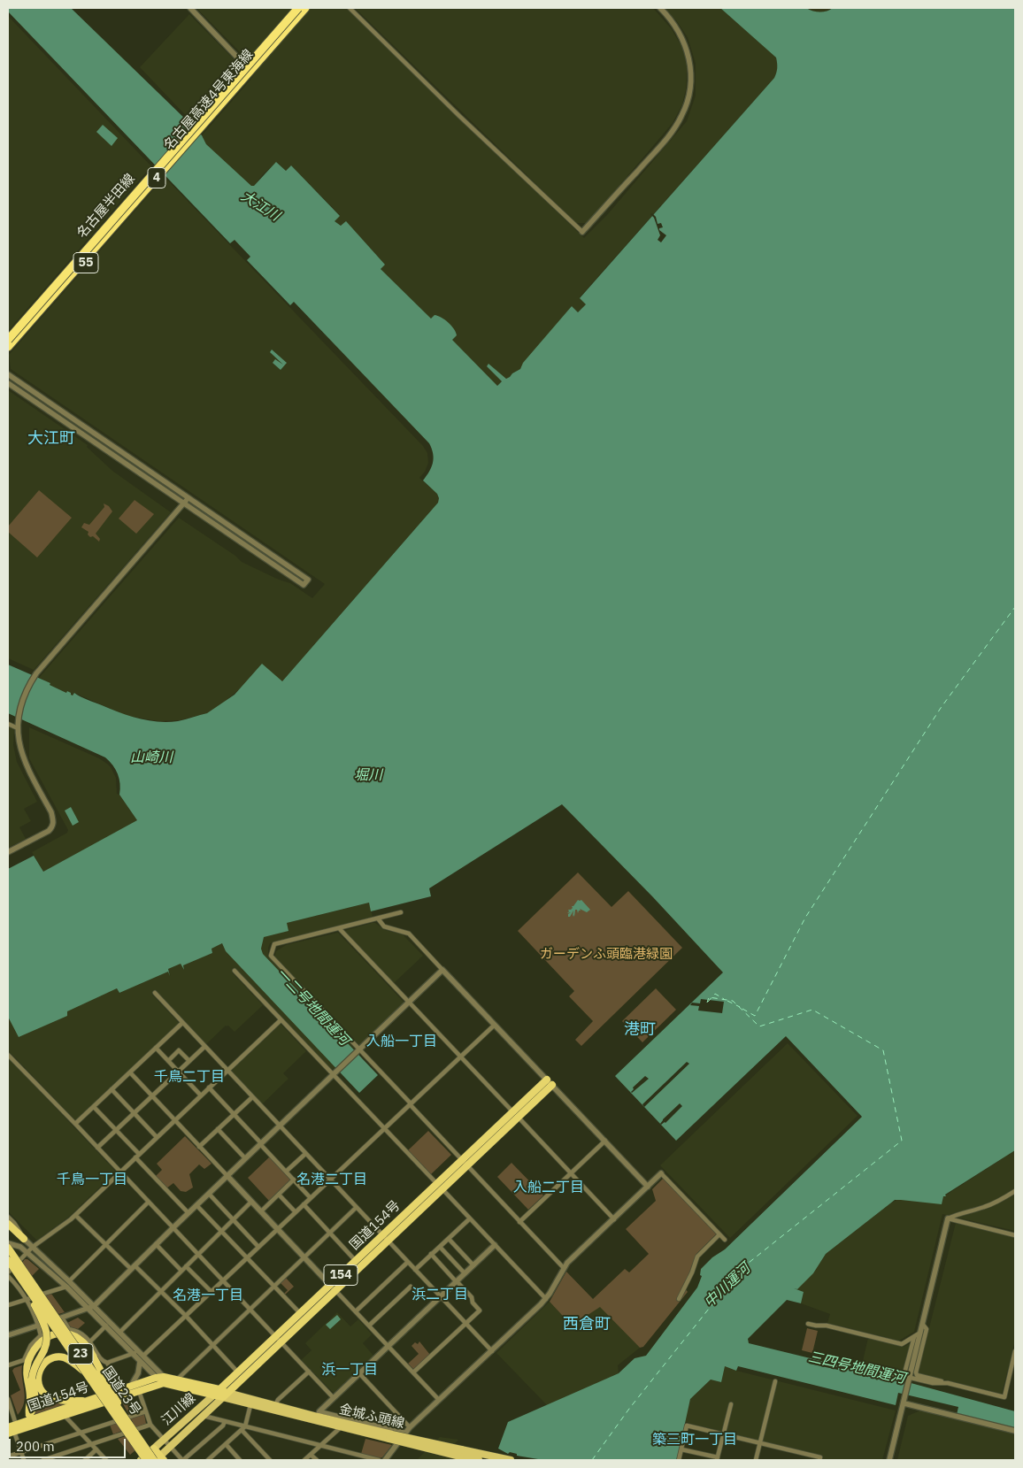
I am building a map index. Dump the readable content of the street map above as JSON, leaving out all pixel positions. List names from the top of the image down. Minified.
{"streets":{"highway":["名古屋高速4号東海線","4","国道154号","154","23","国道23号"],"main road":["名古屋半田線","55","江川線","金城ふ頭線"]},"crossings":[["名古屋高速4号東海線","名古屋半田線"],["国道154号","23"],["国道154号","江川線"],["国道154号","金城ふ頭線"],["23","国道23号"],["国道23号","江川線"],["江川線","金城ふ頭線"]],"districts":["大江町","港町","入船一丁目","千鳥二丁目","千鳥一丁目","名港二丁目","入船二丁目","浜二丁目","名港一丁目","西倉町","浜一丁目","築三町一丁目"],"water":["大江川","山崎川","堀川","一二号地間運河","中川運河","三四号地間運河"],"parks":["ガーデンふ頭臨港緑園"],"scale_bar":"200 m"}
